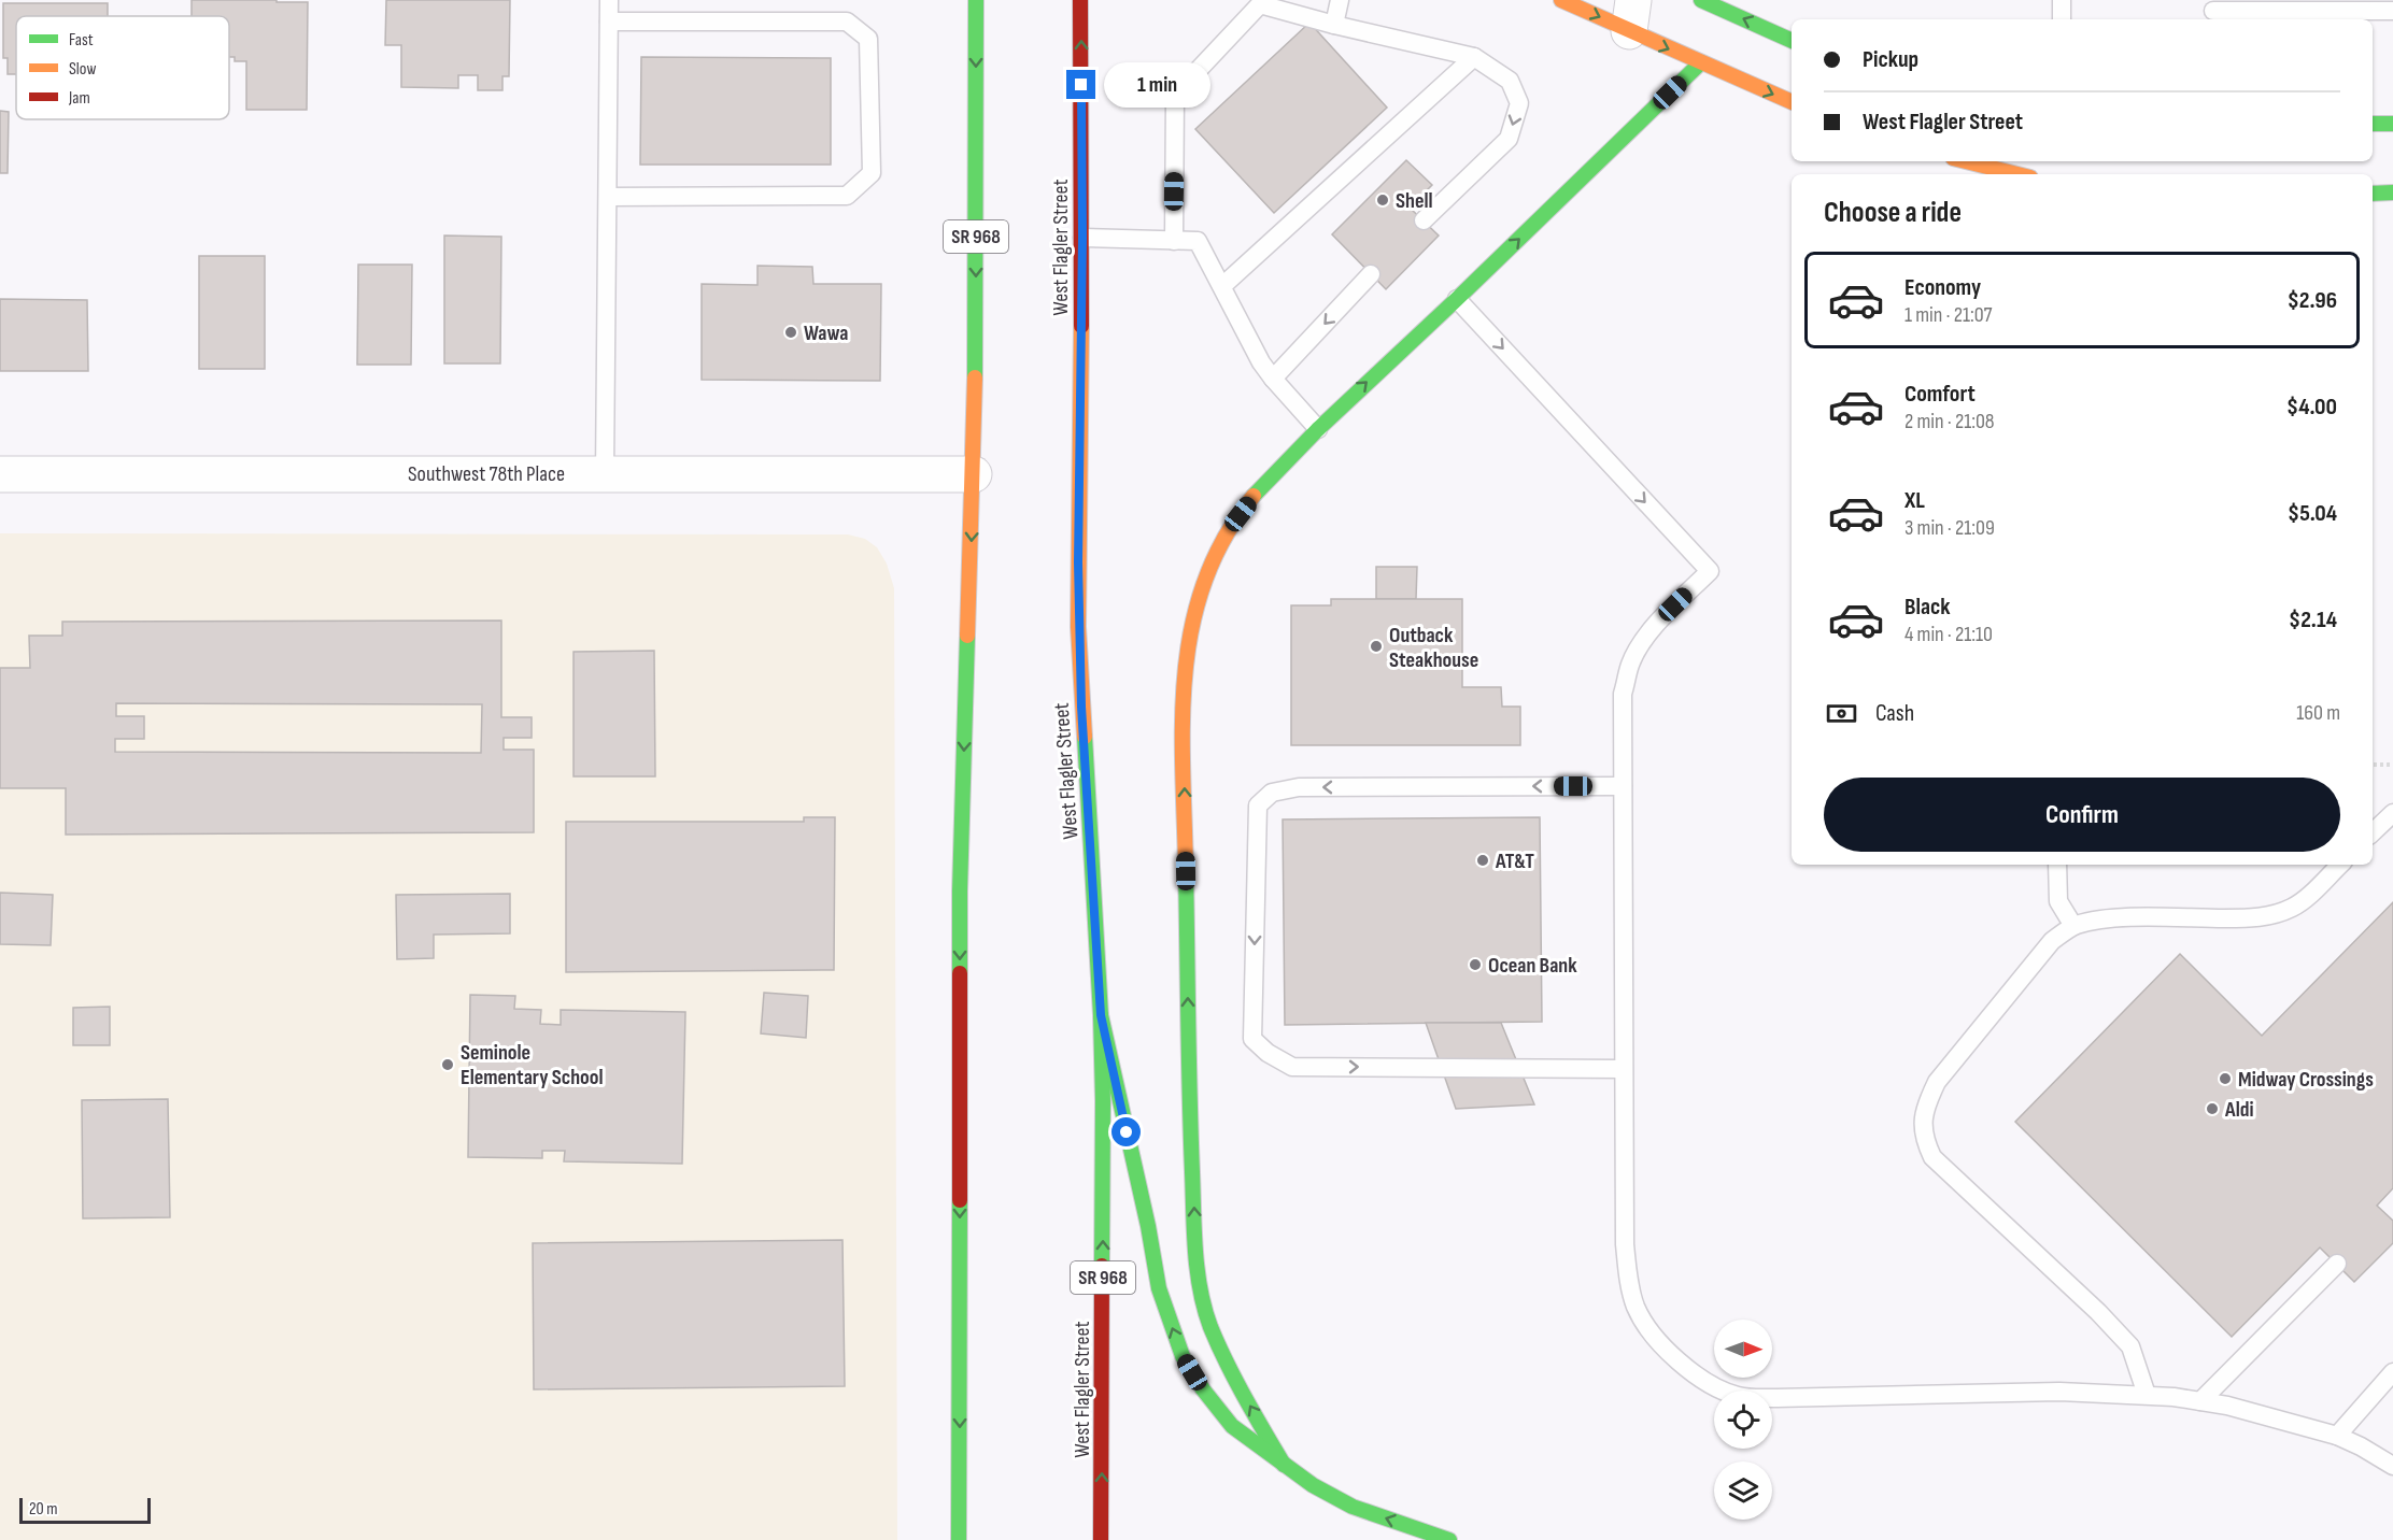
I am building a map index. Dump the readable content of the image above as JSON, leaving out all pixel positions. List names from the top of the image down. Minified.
{"streets":{"main road":["SR 968","West Flagler Street"],"street":["Southwest 78th Place"]},"crossings":[["SR 968","Southwest 78th Place"]],"places":["Shell","Wawa","Outback Steakhouse","AT&T","Ocean Bank","Seminole Elementary School","Midway Crossings","Aldi"],"legend":["Fast","Slow","Jam"],"scale_bar":"20 m","north":"right","page":{"banner":["Pickup","West Flagler Street"],"bubble":"1 min","heading":"Choose a ride","list":[{"name":"Economy","note":"1 min · 21:07","value":"$2.96"},{"name":"Comfort","note":"2 min · 21:08","value":"$4.00"},{"name":"XL","note":"3 min · 21:09","value":"$5.04"},{"name":"Black","note":"4 min · 21:10","value":"$2.14"}],"pay":["Cash","160 m"],"buttons":"Confirm","scale":"20 m"}}
